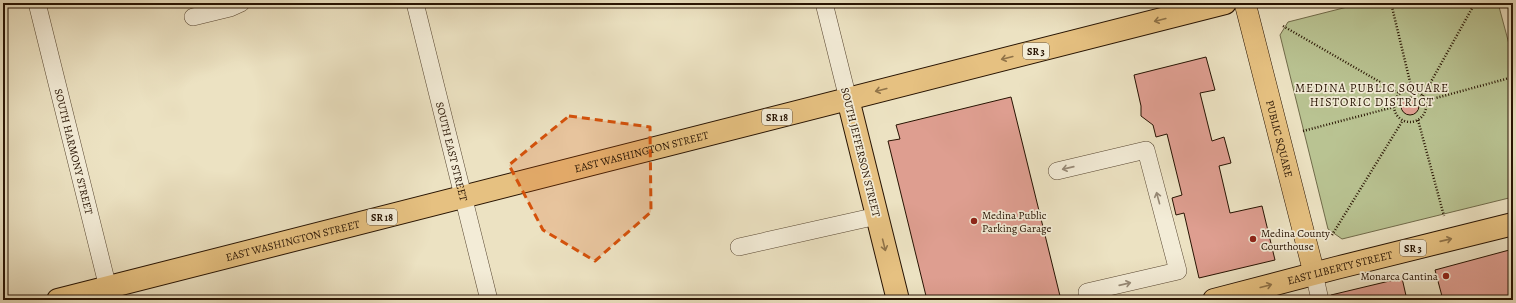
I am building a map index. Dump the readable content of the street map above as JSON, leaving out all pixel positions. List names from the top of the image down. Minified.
{"streets":{"highway":["SR 3","SR 18","EAST WASHINGTON STREET","SOUTH JEFFERSON STREET","EAST LIBERTY STREET"],"main road":["PUBLIC SQUARE"],"street":["SOUTH HARMONY STREET","SOUTH EAST STREET"]},"crossings":[["PUBLIC SQUARE","EAST LIBERTY STREET"],["EAST WASHINGTON STREET","SOUTH HARMONY STREET"],["EAST WASHINGTON STREET","SOUTH EAST STREET"],["EAST WASHINGTON STREET","SOUTH JEFFERSON STREET"]],"one_way":["EAST LIBERTY STREET"],"districts":["MEDINA PUBLIC SQUARE HISTORIC DISTRICT"],"places":["Medina Public Parking Garage","Medina County Courthouse","Monarca Cantina"]}
